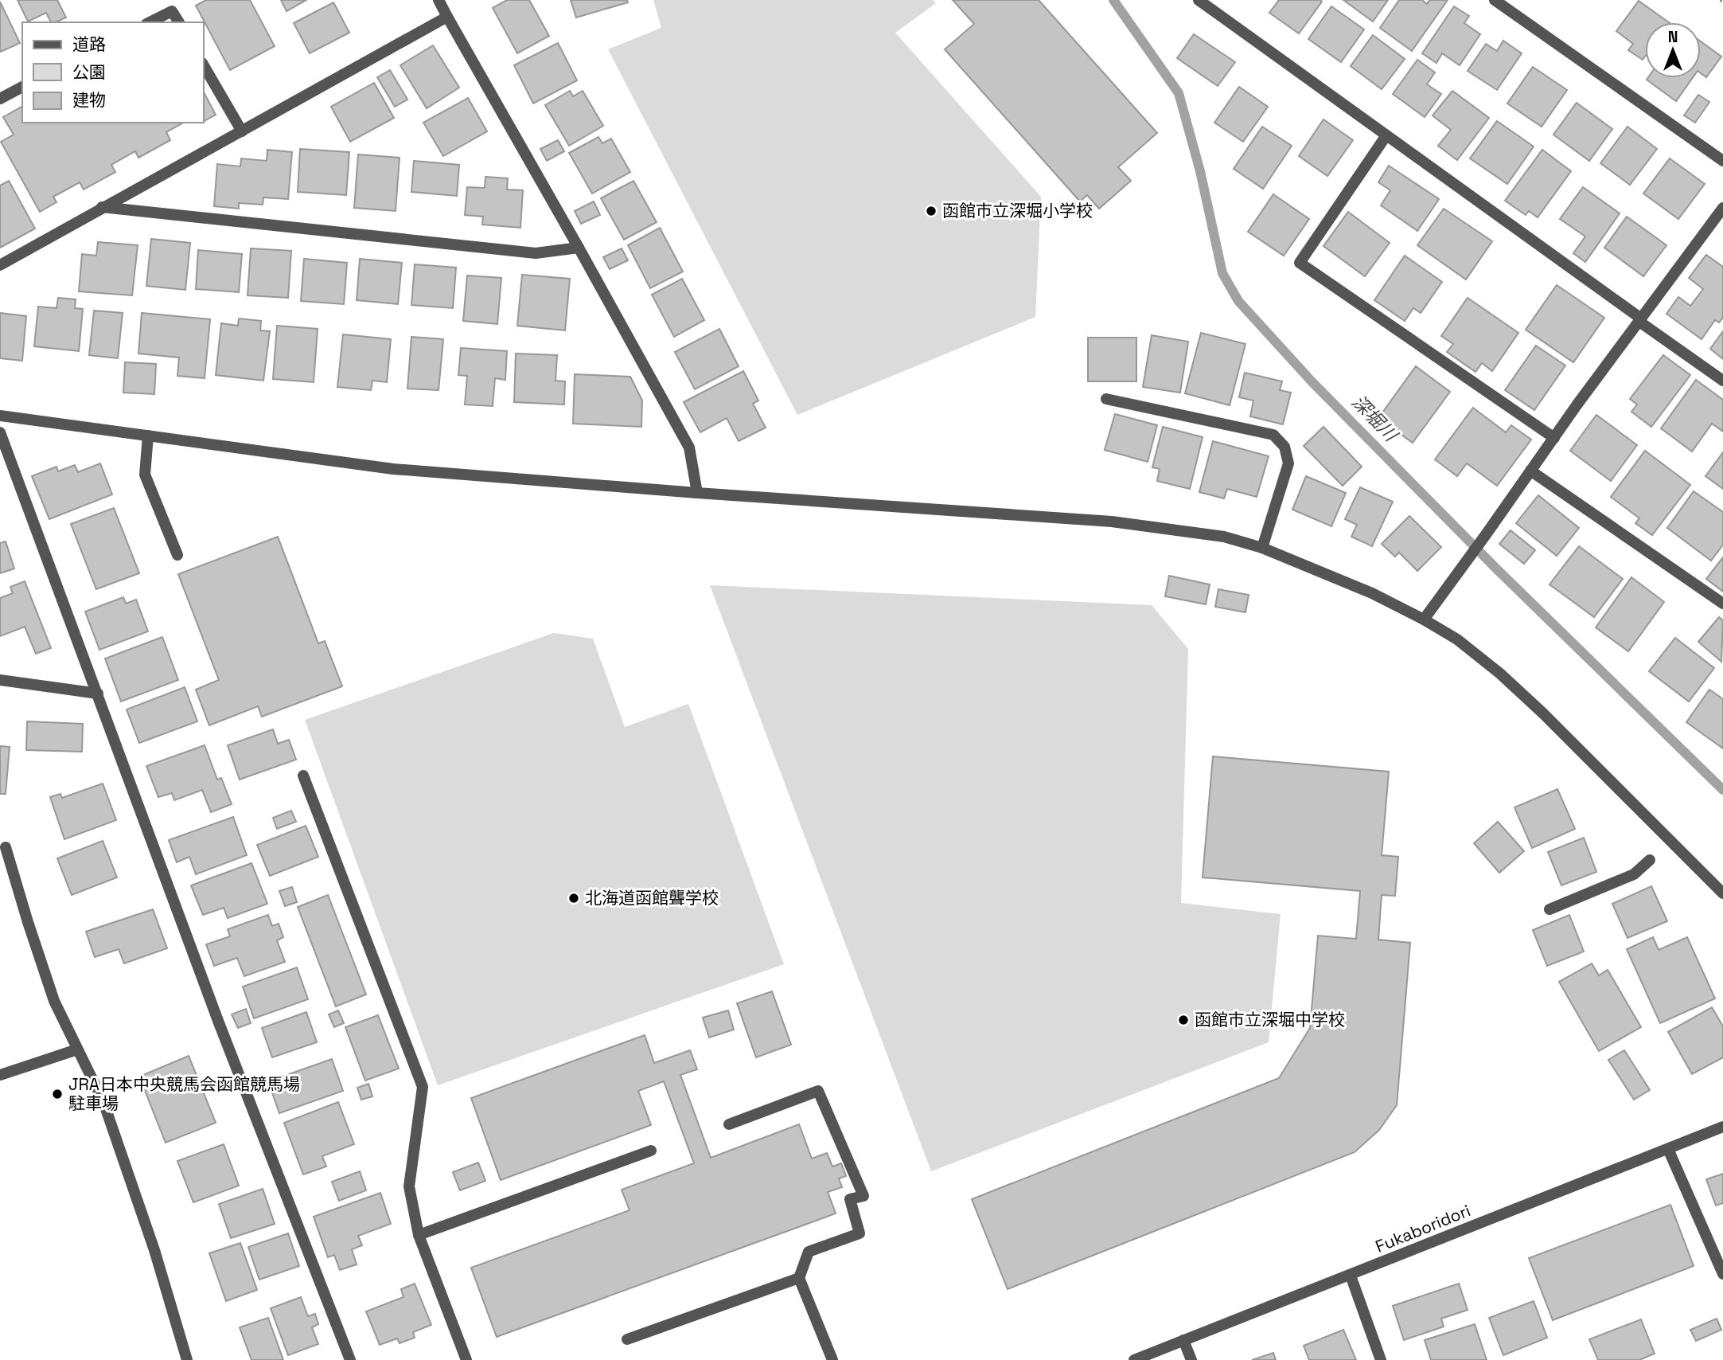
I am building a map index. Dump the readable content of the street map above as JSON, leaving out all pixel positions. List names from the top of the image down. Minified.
{"streets":{"street":["Fukaboridori"]},"water":["深堀川"],"places":["函館市立深堀小学校","北海道函館聾学校","函館市立深堀中学校","JRA日本中央競馬会函館競馬場 駐車場"],"legend":["道路","公園","建物"],"north":"top"}
